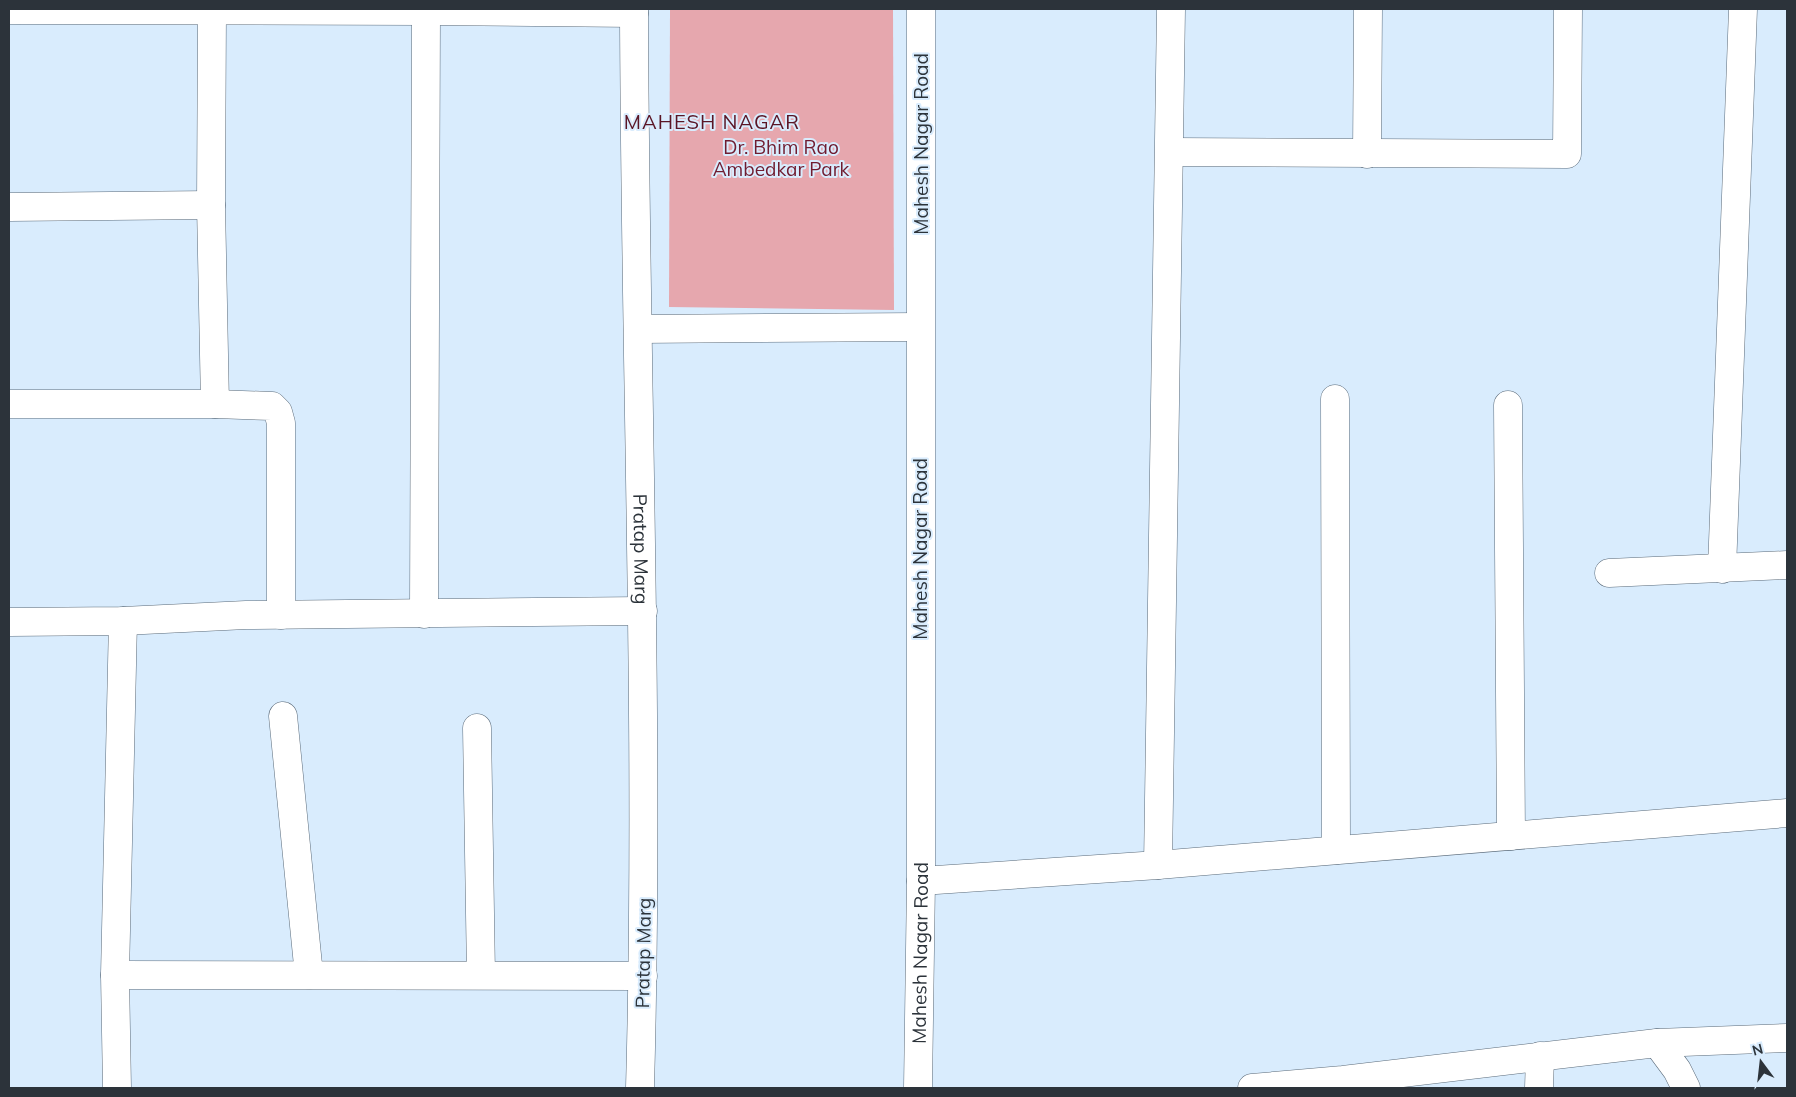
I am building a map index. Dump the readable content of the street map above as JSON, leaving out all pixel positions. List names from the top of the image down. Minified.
{"streets":{"street":["Mahesh Nagar Road","Pratap Marg"]},"districts":["MAHESH NAGAR"],"parks":["Dr. Bhim Rao Ambedkar Park"],"north":"top"}
